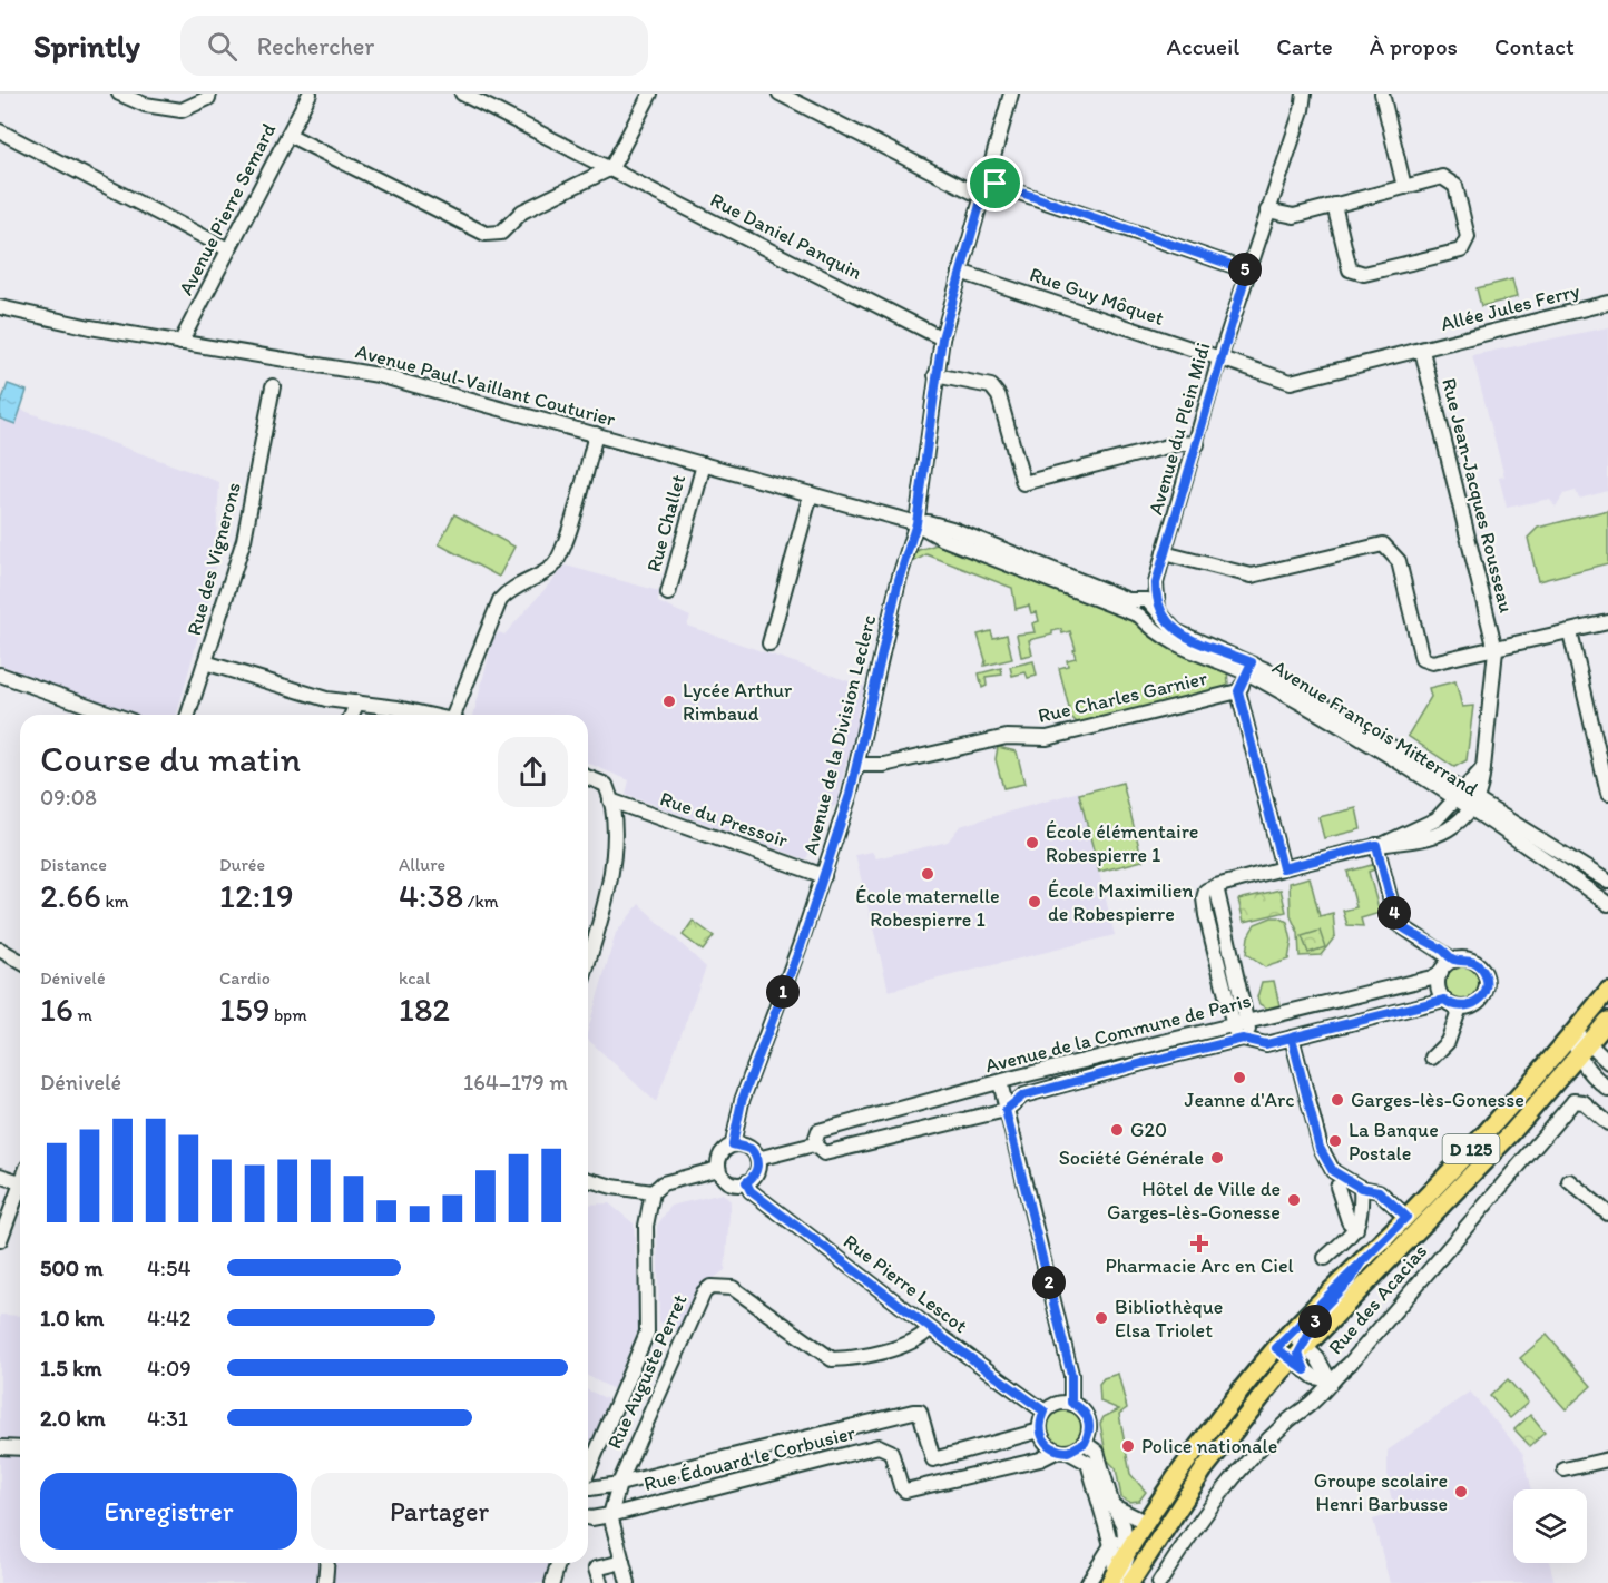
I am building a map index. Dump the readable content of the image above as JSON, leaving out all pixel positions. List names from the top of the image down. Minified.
{"streets":{"main road":["D 125"],"street":["Avenue Pierre Semard","Rue Daniel Panquin","Rue Guy Môquet","Allée Jules Ferry","Avenue Paul-Vaillant Couturier","Avenue du Plein Midi","Rue Jean-Jacques Rousseau","Rue Challet","Rue des Vignerons","Rue Charles Garnier","Avenue François Mitterrand","Avenue de la Division Leclerc","Rue du Pressoir","Avenue de la Commune de Paris","Rue Pierre Lescot","Rue des Acacias","Rue Auguste Perret","Rue Édouard le Corbusier"]},"crossings":[["Avenue Pierre Semard","Avenue Paul-Vaillant Couturier"],["Rue Daniel Panquin","Avenue de la Division Leclerc"],["Rue Guy Môquet","Allée Jules Ferry"],["Rue Guy Môquet","Avenue du Plein Midi"],["Rue Guy Môquet","Rue Jean-Jacques Rousseau"],["Rue Guy Môquet","Avenue de la Division Leclerc"],["Allée Jules Ferry","Rue Jean-Jacques Rousseau"],["Avenue Paul-Vaillant Couturier","Rue Challet"],["Avenue Paul-Vaillant Couturier","Avenue François Mitterrand"],["Avenue Paul-Vaillant Couturier","Avenue de la Division Leclerc"],["Avenue du Plein Midi","Avenue François Mitterrand"],["Rue Jean-Jacques Rousseau","Avenue François Mitterrand"],["Rue Charles Garnier","Avenue de la Division Leclerc"],["Avenue François Mitterrand","Avenue de la Division Leclerc"],["Avenue de la Division Leclerc","Rue du Pressoir"],["Avenue de la Division Leclerc","Avenue de la Commune de Paris"],["Avenue de la Division Leclerc","Rue Pierre Lescot"],["Avenue de la Commune de Paris","Rue Pierre Lescot"],["Rue Pierre Lescot","Rue Auguste Perret"],["Rue Pierre Lescot","Rue Édouard le Corbusier"],["Rue Auguste Perret","Rue Édouard le Corbusier"]],"places":{"other":["Lycée Arthur Rimbaud","École élémentaire Robespierre 1","École maternelle Robespierre 1","École Maximilien de Robespierre","Jeanne d'Arc","Garges-lès-Gonesse","G20","La Banque Postale","Société Générale","Hôtel de Ville de Garges-lès-Gonesse","Bibliothèque Elsa Triolet","Police nationale","Groupe scolaire Henri Barbusse"],"health":["Pharmacie Arc en Ciel"]},"page":{"header":"Sprintly","search":"Rechercher","nav":["Accueil","Carte","À propos","Contact"],"pins":["5","4","1","2","3"],"heading":["Course du matin","09:08"],"stats":[["Distance","2.66 km"],["Durée","12:19"],["Allure","4:38 /km"],["Dénivelé","16 m"],["Cardio","159 bpm"],["kcal","182"]],"chart":["Dénivelé","164–179 m"],"list":[{"name":"500 m","note":"4:54"},{"name":"1.0 km","note":"4:42"},{"name":"1.5 km","note":"4:09"},{"name":"2.0 km","note":"4:31"}],"buttons":["Enregistrer","Partager"]}}
